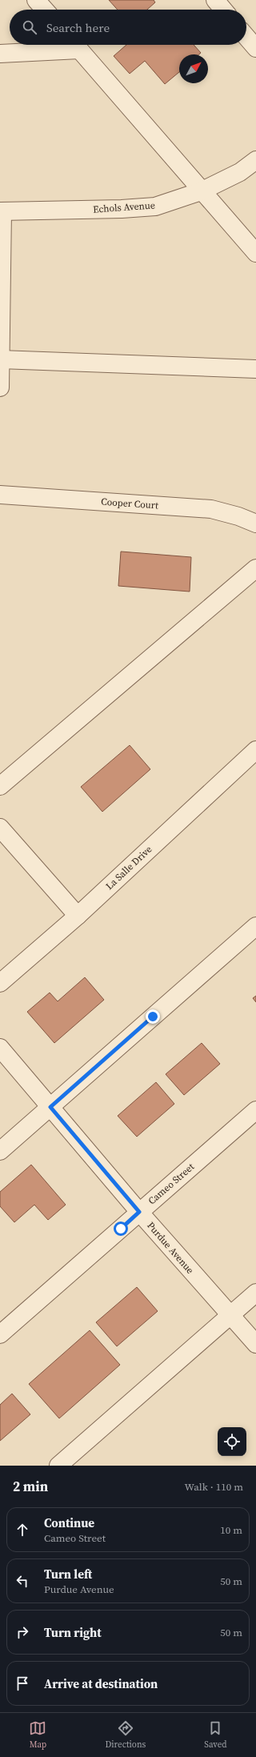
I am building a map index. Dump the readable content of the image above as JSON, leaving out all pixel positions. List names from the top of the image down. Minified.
{"streets":{"street":["Echols Avenue","Cooper Court","La Salle Drive","Cameo Street","Purdue Avenue"]},"crossings":[["Cameo Street","Purdue Avenue"]],"north":"top right","page":{"search":"Search here","heading":["2 min","Walk · 110 m"],"list":[["Continue","Cameo Street","10 m"],["Turn left","Purdue Avenue","50 m"],["Turn right","50 m"],"Arrive at destination"],"nav":["Map","Directions","Saved"]}}
